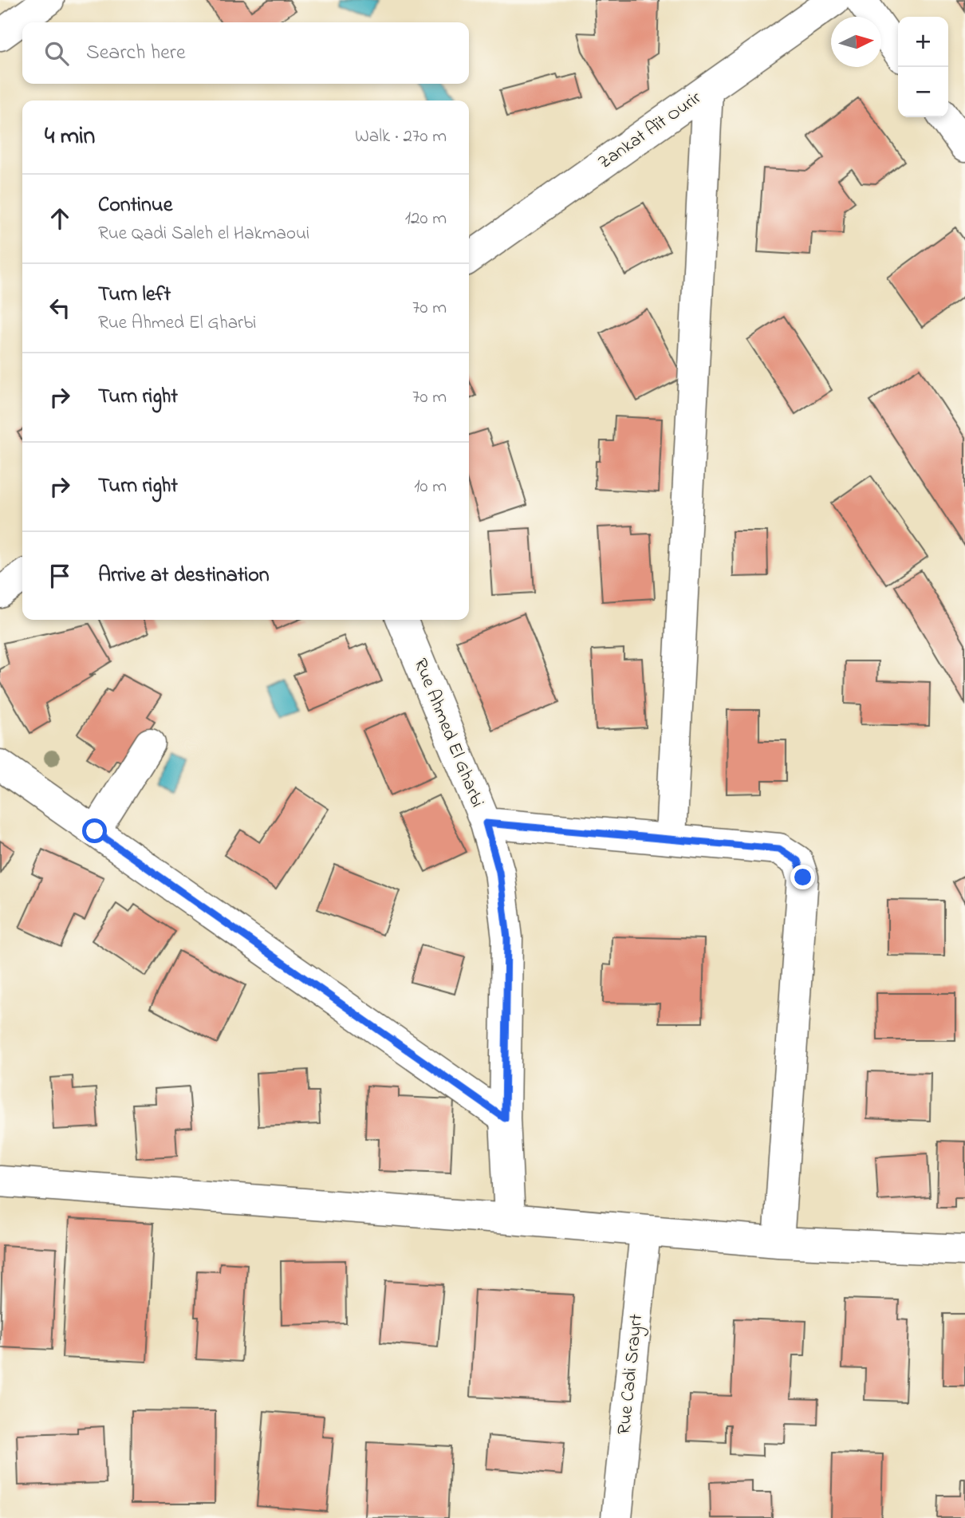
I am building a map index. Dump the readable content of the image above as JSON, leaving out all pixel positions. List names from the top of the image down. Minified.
{"streets":{"street":["Zankat Aït Ourir","Rue Ahmed El Gharbi","Rue Cadi Srayrt"]},"north":"right","page":{"map_buttons":["+","−"],"search":"Search here","heading":["4 min","Walk · 270 m"],"list":[["Continue","Rue Qadi Saleh el Hakmaoui","120 m"],["Turn left","Rue Ahmed El Gharbi","70 m"],["Turn right","70 m"],["Turn right","10 m"],"Arrive at destination"]}}
